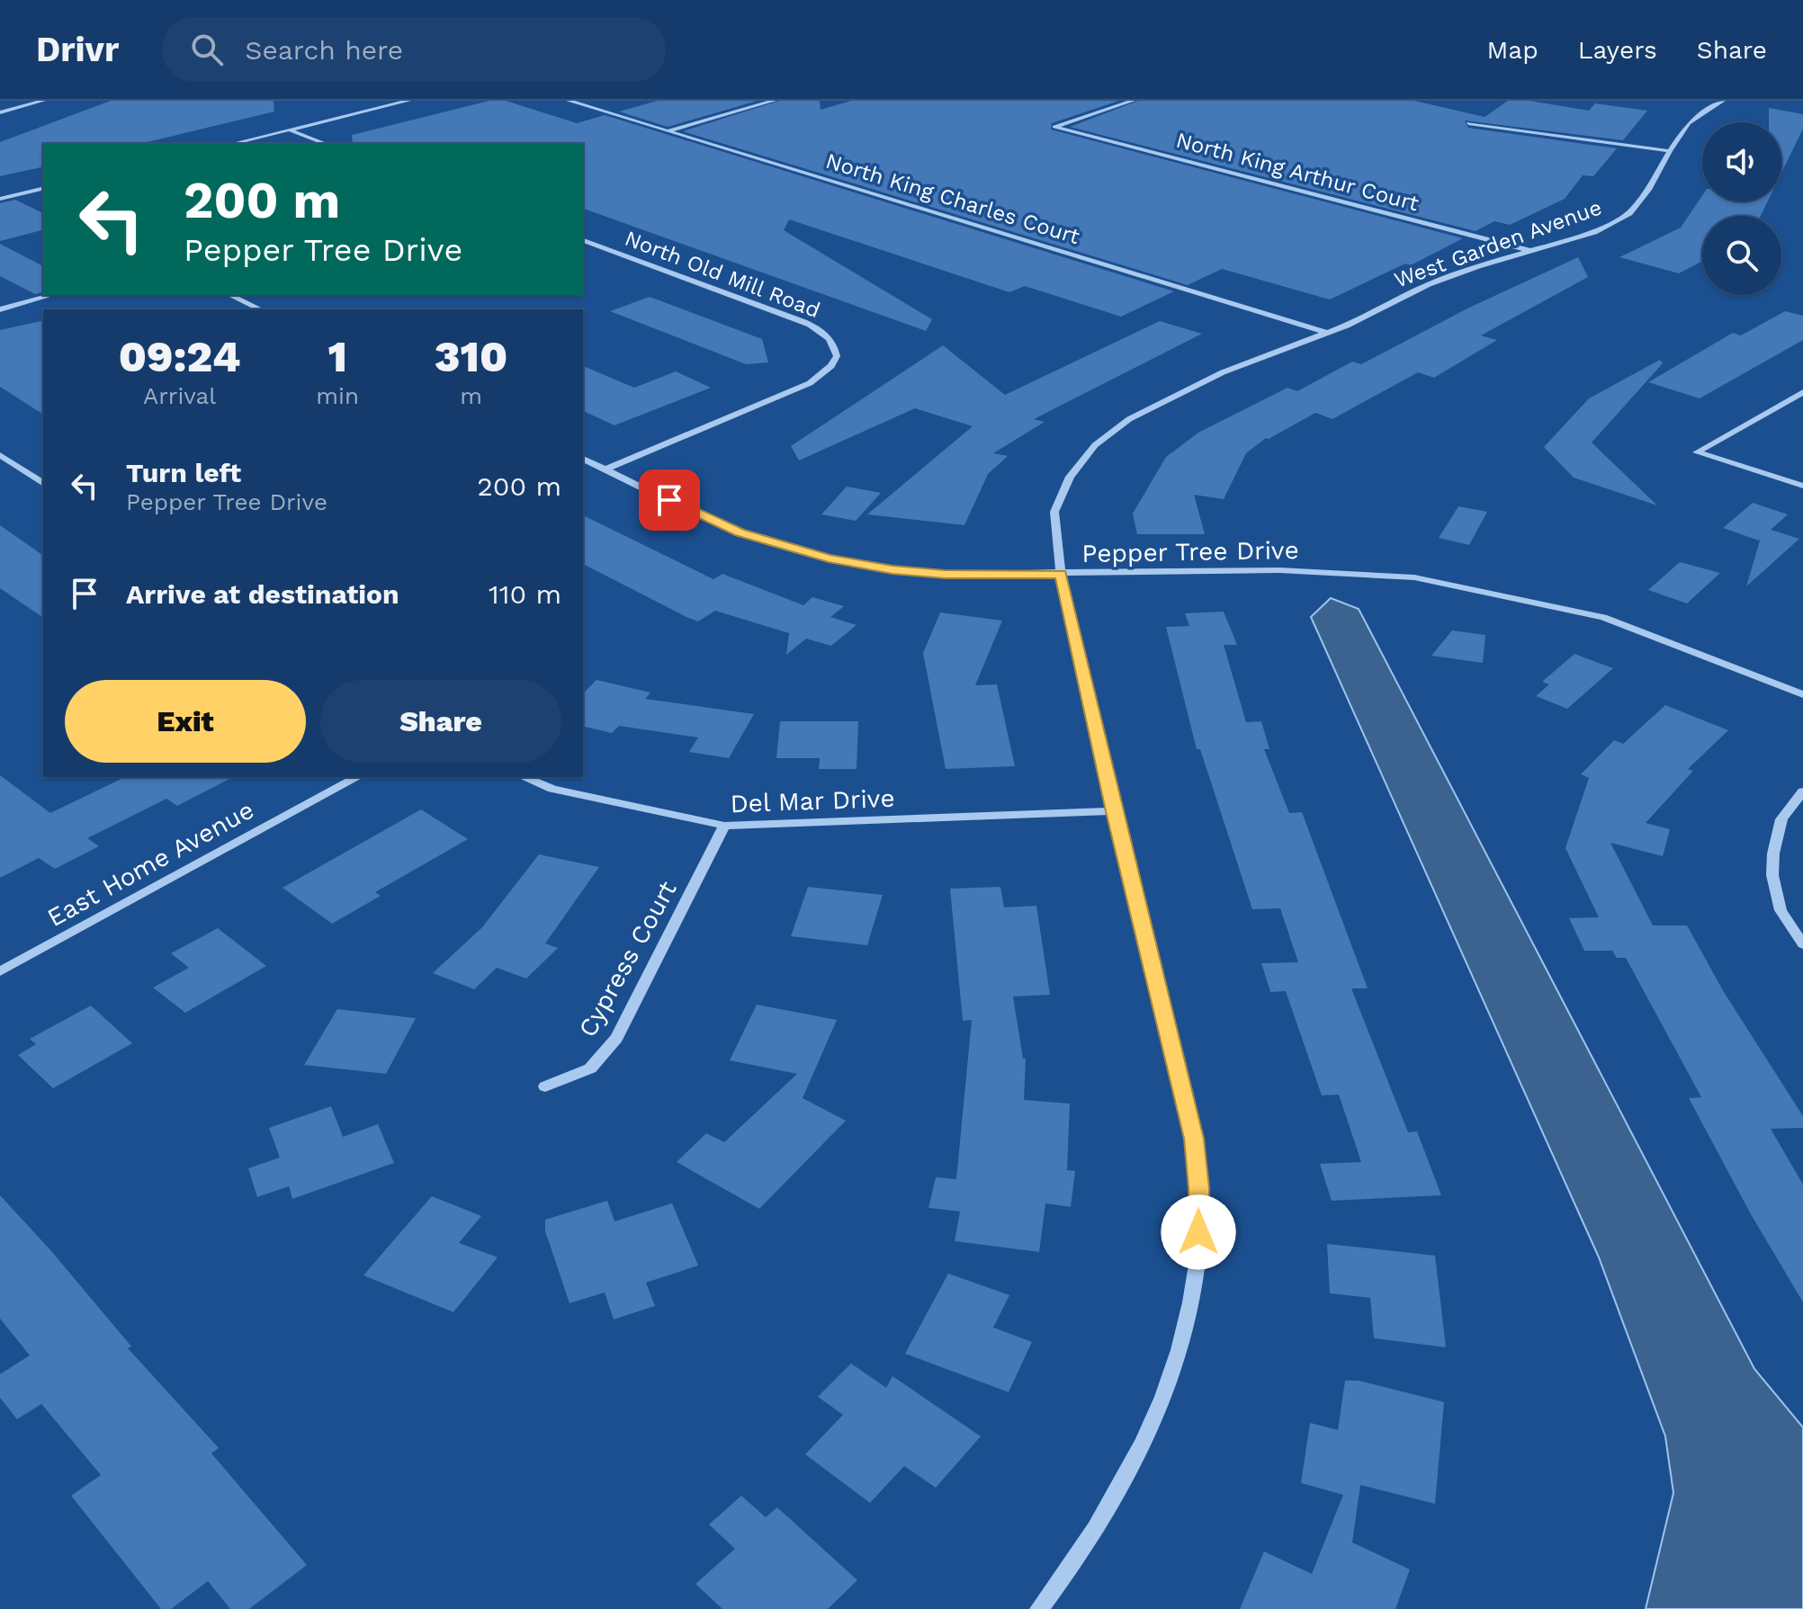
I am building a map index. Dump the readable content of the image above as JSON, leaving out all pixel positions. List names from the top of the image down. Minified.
{"streets":{"street":["North King Arthur Court","North King Charles Court","West Garden Avenue","North Old Mill Road","Pepper Tree Drive","Del Mar Drive","East Home Avenue","Cypress Court"]},"crossings":[["North King Arthur Court","West Garden Avenue"],["North King Charles Court","West Garden Avenue"],["West Garden Avenue","Pepper Tree Drive"],["West Garden Avenue","Del Mar Drive"],["North Old Mill Road","Pepper Tree Drive"],["Del Mar Drive","Cypress Court"]],"page":{"header":"Drivr","search":"Search here","nav":["Map","Layers","Share"],"turn":["200 m","Pepper Tree Drive"],"eta":["09:24","Arrival","1","min","310","m"],"list":[{"name":"Turn left","note":"Pepper Tree Drive","value":"200 m"},{"name":"Arrive at destination","value":"110 m"}],"buttons":["Exit","Share"]}}
